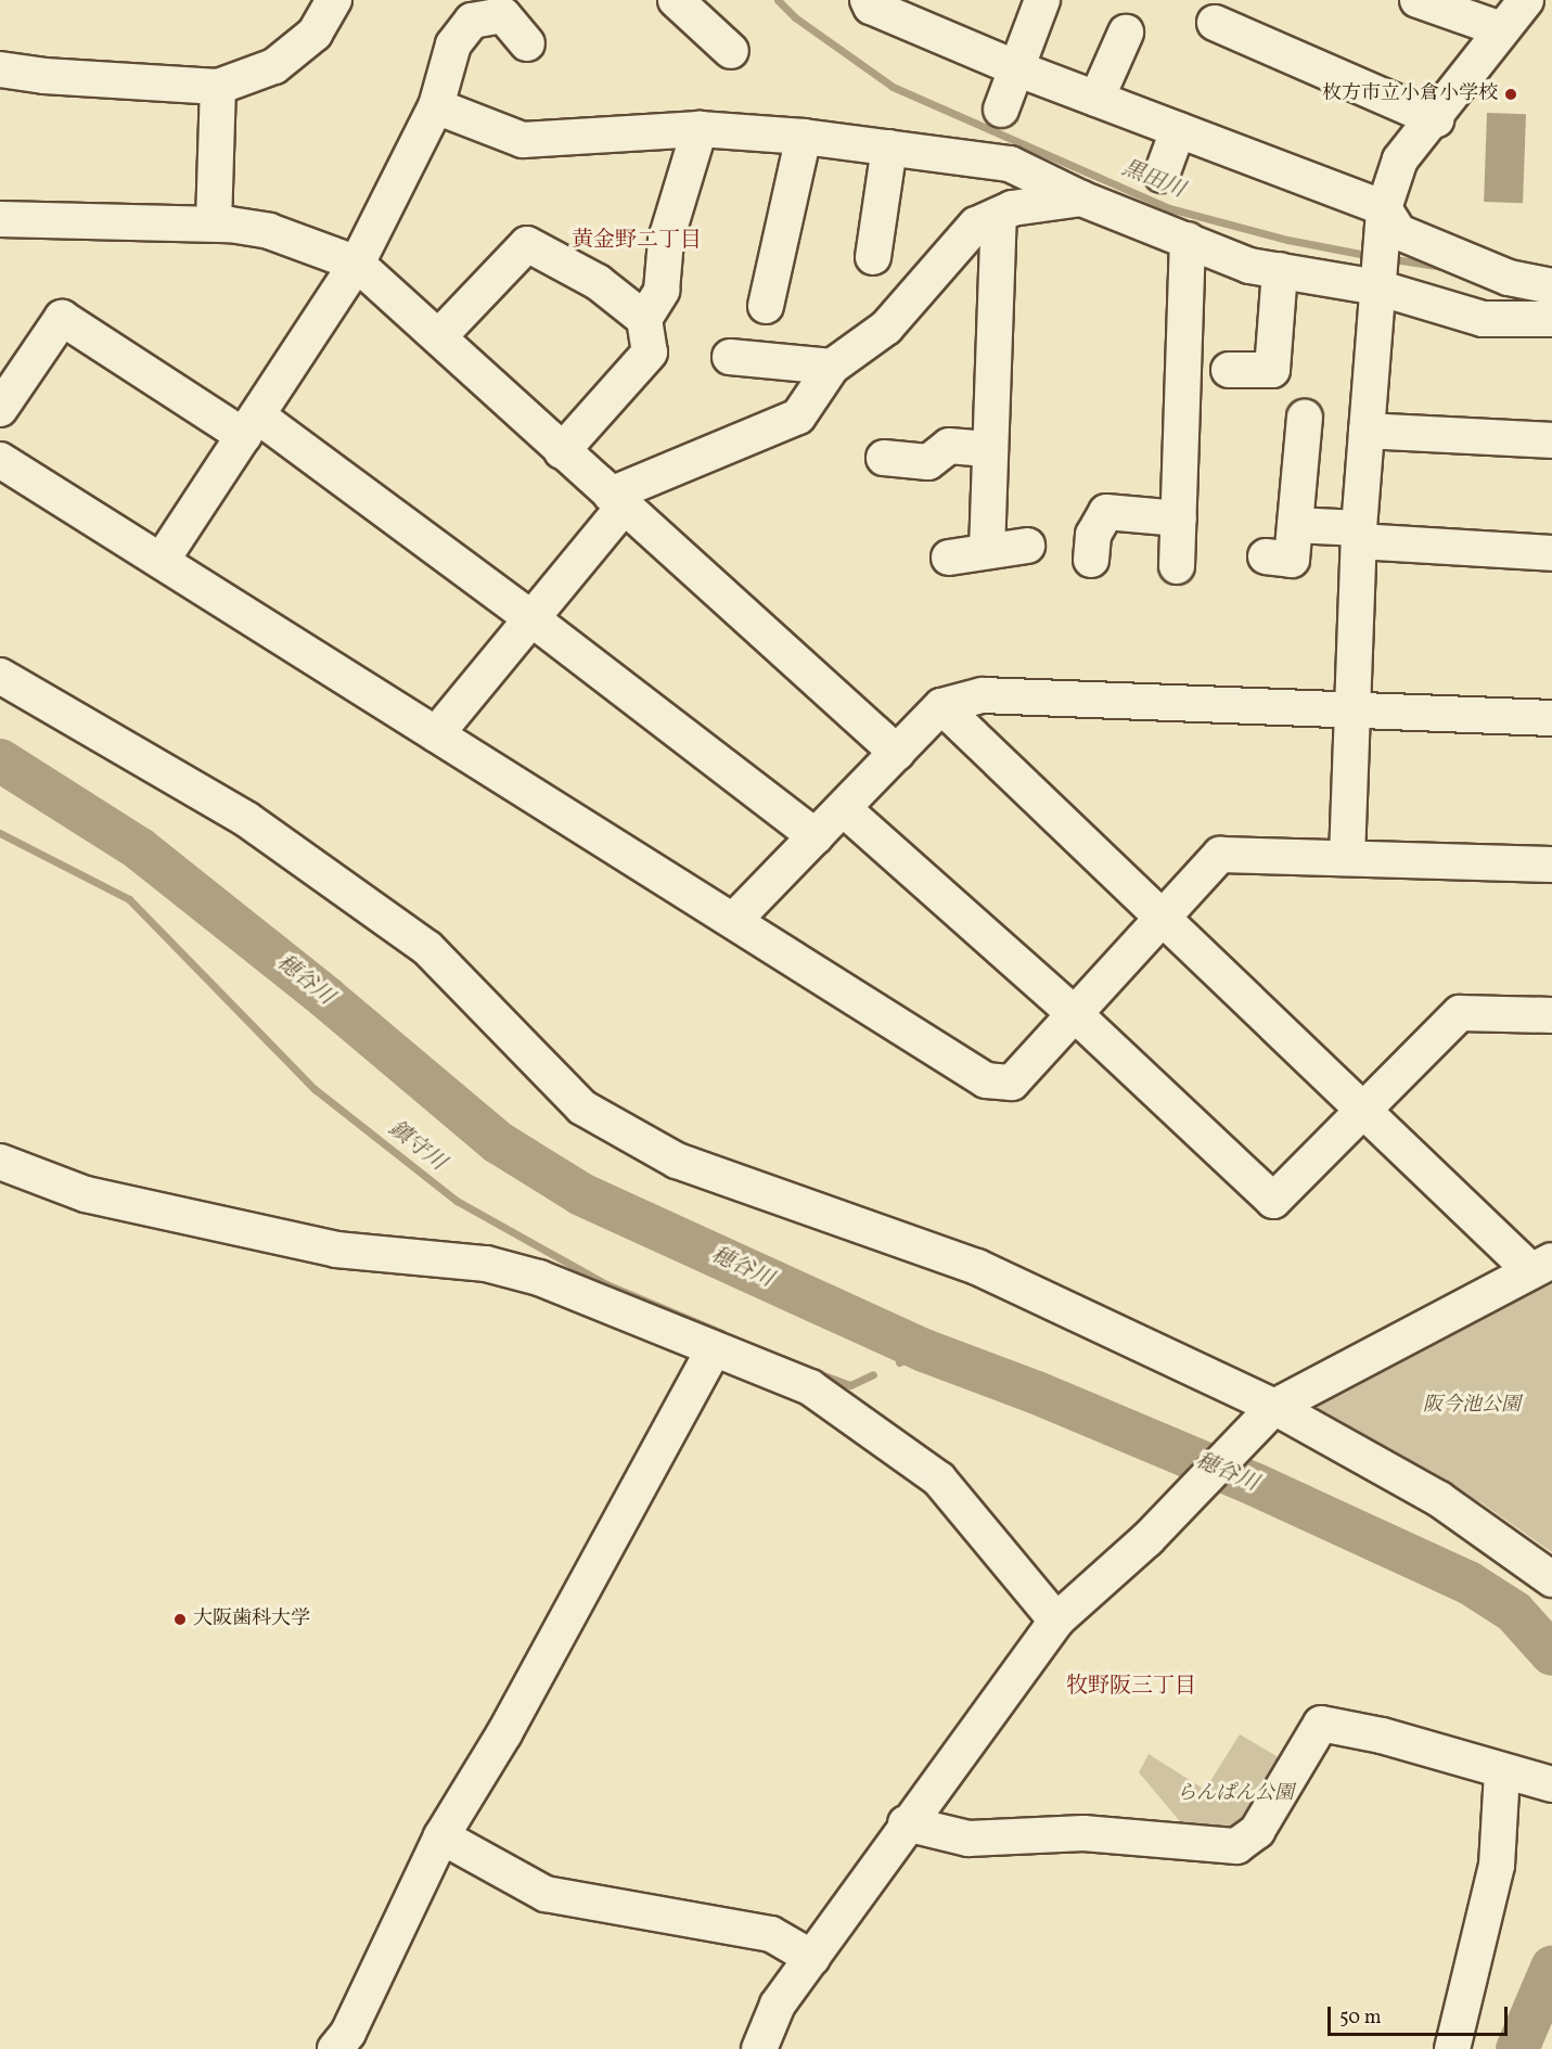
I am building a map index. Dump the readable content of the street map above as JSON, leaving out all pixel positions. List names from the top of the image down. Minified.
{"districts":["黄金野二丁目","牧野阪三丁目"],"water":["黒田川","穂谷川","鎮守川"],"parks":["阪今池公園","らんぱん公園"],"places":["枚方市立小倉小学校","大阪歯科大学"],"scale_bar":"50 m"}
